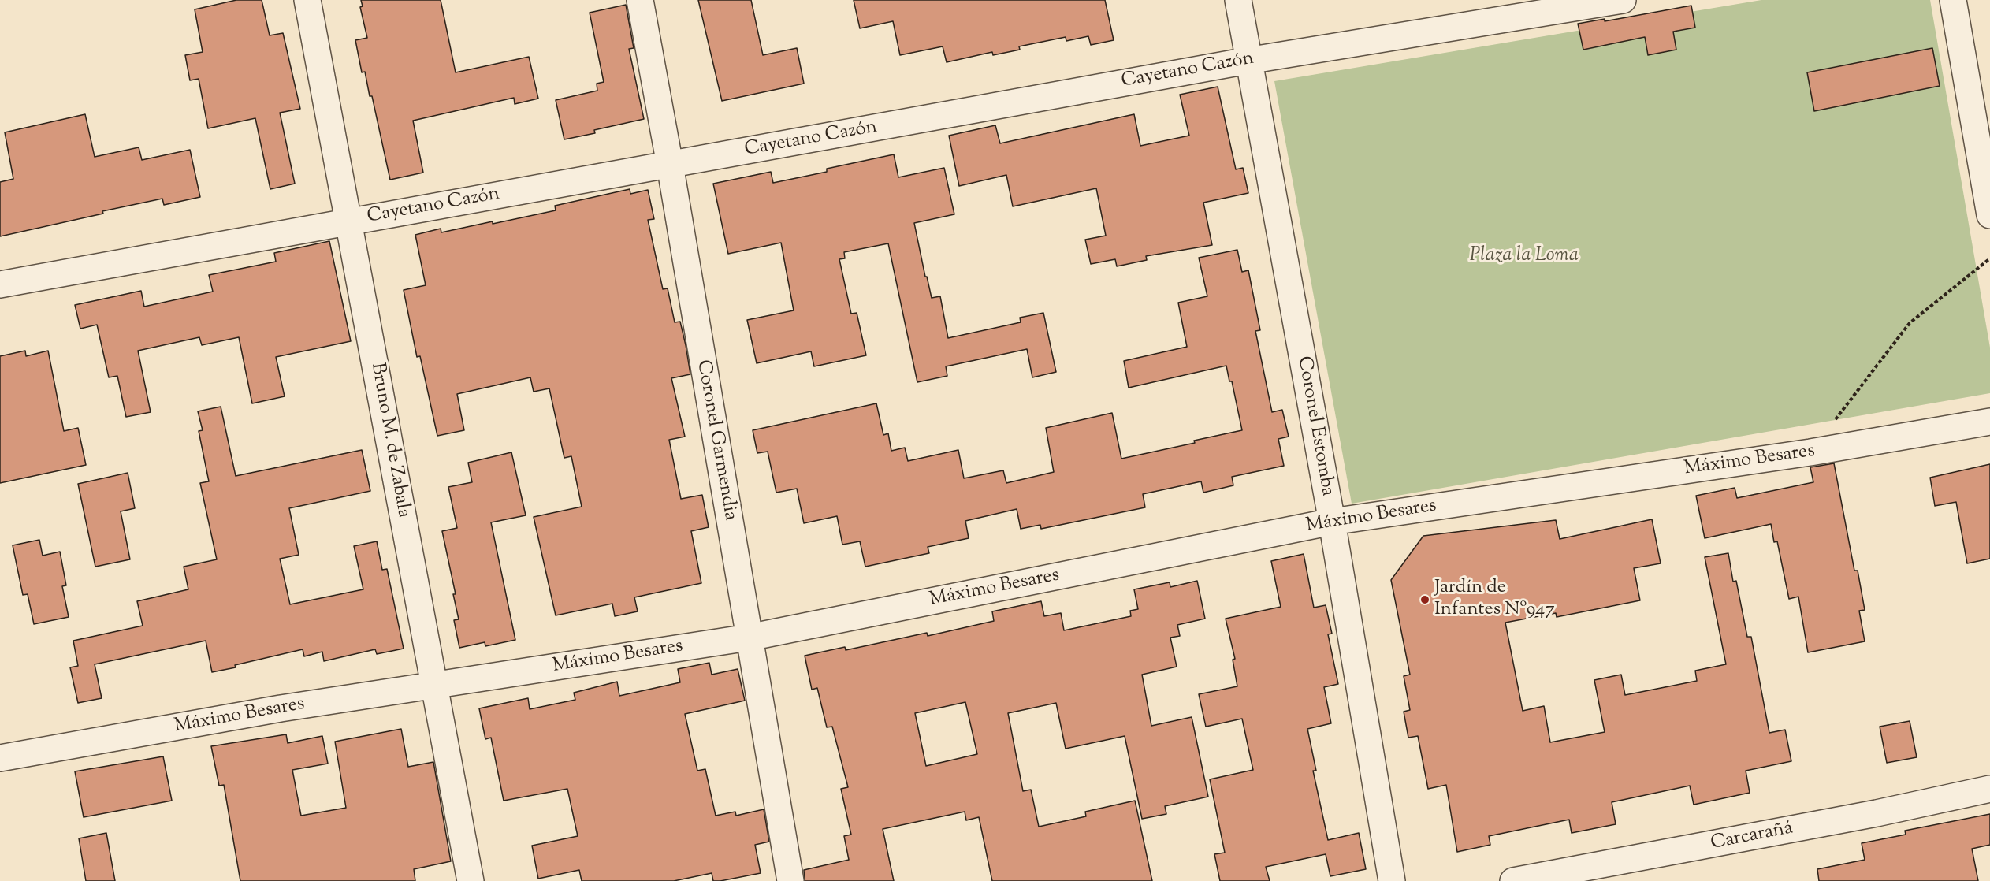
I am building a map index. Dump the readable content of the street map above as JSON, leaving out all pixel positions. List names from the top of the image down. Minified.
{"streets":{"street":["Cayetano Cazón","Coronel Estomba","Bruno M. de Zabala","Coronel Garmendia","Máximo Besares","Carcarañá"]},"crossings":[["Cayetano Cazón","Coronel Estomba"],["Cayetano Cazón","Bruno M. de Zabala"],["Cayetano Cazón","Coronel Garmendia"],["Coronel Estomba","Máximo Besares"],["Bruno M. de Zabala","Máximo Besares"],["Coronel Garmendia","Máximo Besares"]],"parks":["Plaza la Loma"],"places":["Jardín de Infantes Nº947"]}
